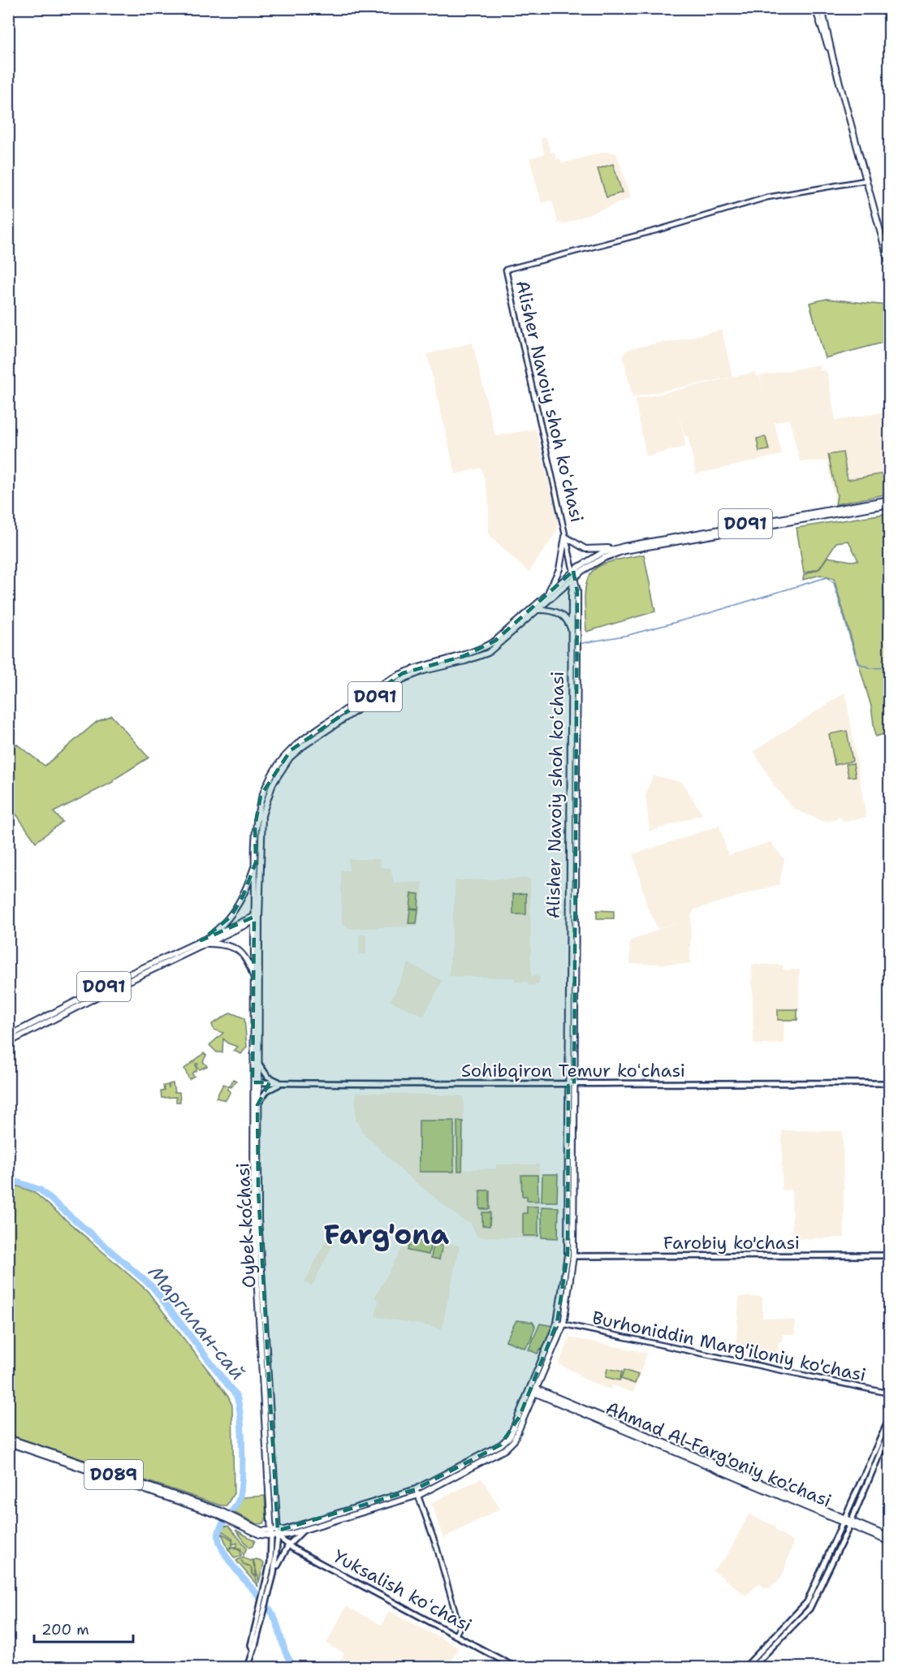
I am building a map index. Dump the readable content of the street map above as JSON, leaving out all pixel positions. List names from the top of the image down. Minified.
{"streets":{"main road":["Alisher Navoiy shoh koʻchasi","D091","Sohibqiron Temur koʻchasi","Oybek ko‘chasi","Farobiy ko'chasi","Ahmad Al-Farg'oniy ko'chasi","D089","Yuksalish koʻchasi"],"street":["Burhoniddin Marg'iloniy ko'chasi"]},"crossings":[["Alisher Navoiy shoh koʻchasi","D091"],["Alisher Navoiy shoh koʻchasi","Sohibqiron Temur koʻchasi"],["Alisher Navoiy shoh koʻchasi","Farobiy ko'chasi"],["Alisher Navoiy shoh koʻchasi","Burhoniddin Marg'iloniy ko'chasi"],["Alisher Navoiy shoh koʻchasi","Ahmad Al-Farg'oniy ko'chasi"],["D091","Oybek ko‘chasi"],["Sohibqiron Temur koʻchasi","Oybek ko‘chasi"],["Oybek ko‘chasi","Yuksalish koʻchasi"]],"districts":["Farg'ona"],"water":["Маргилан-сай"],"scale_bar":"200 m"}
